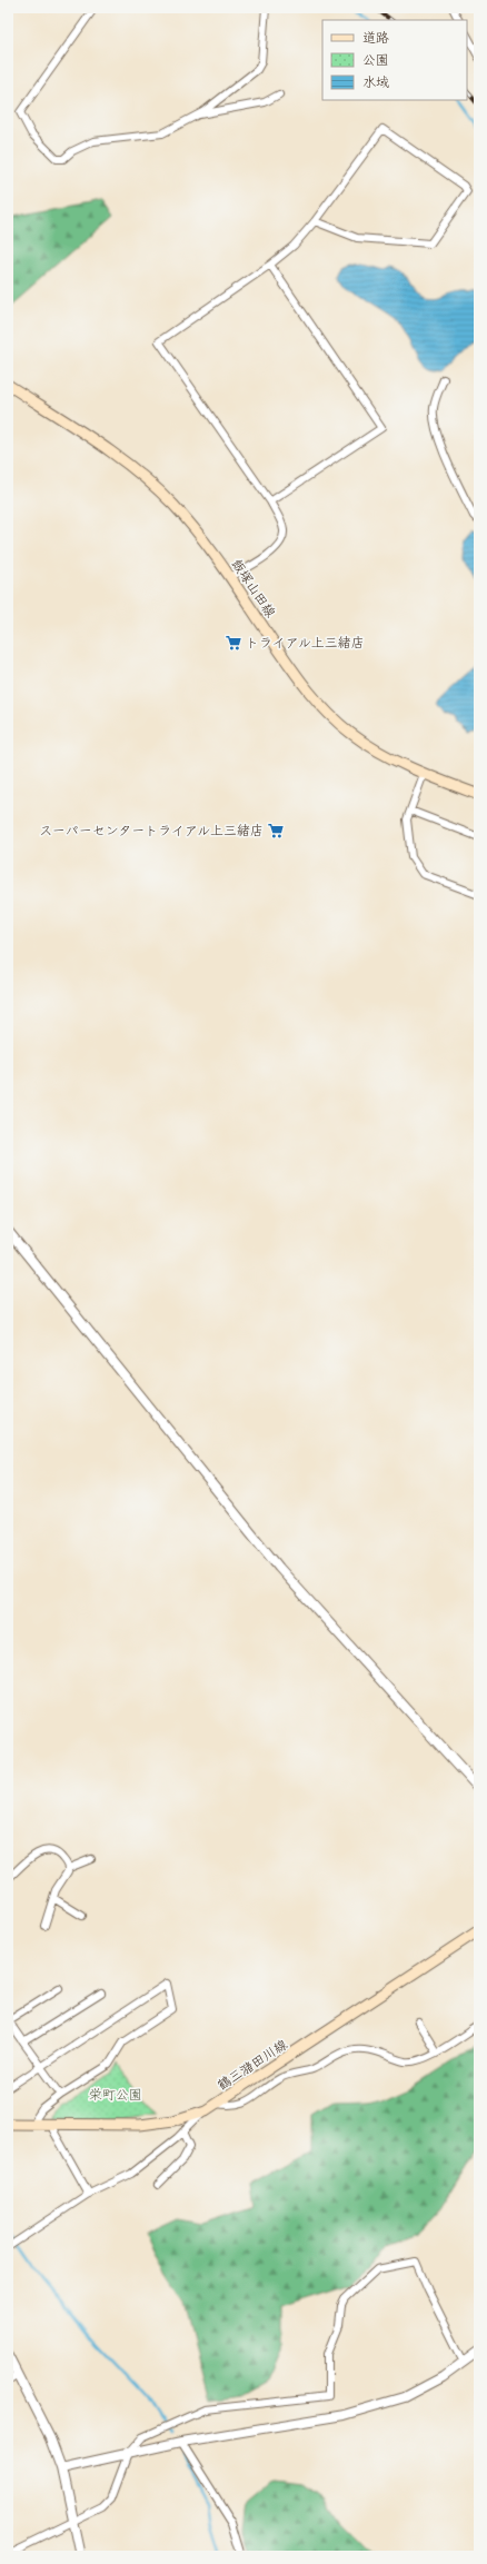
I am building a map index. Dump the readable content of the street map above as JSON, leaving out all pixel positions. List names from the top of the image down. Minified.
{"streets":{"main road":["飯塚山田線","鶴三潴田川線"]},"parks":["栄町公園"],"places":{"supermarket":["トライアル上三緒店","スーパーセンタートライアル上三緒店"]},"legend":["道路","公園","水域"]}
